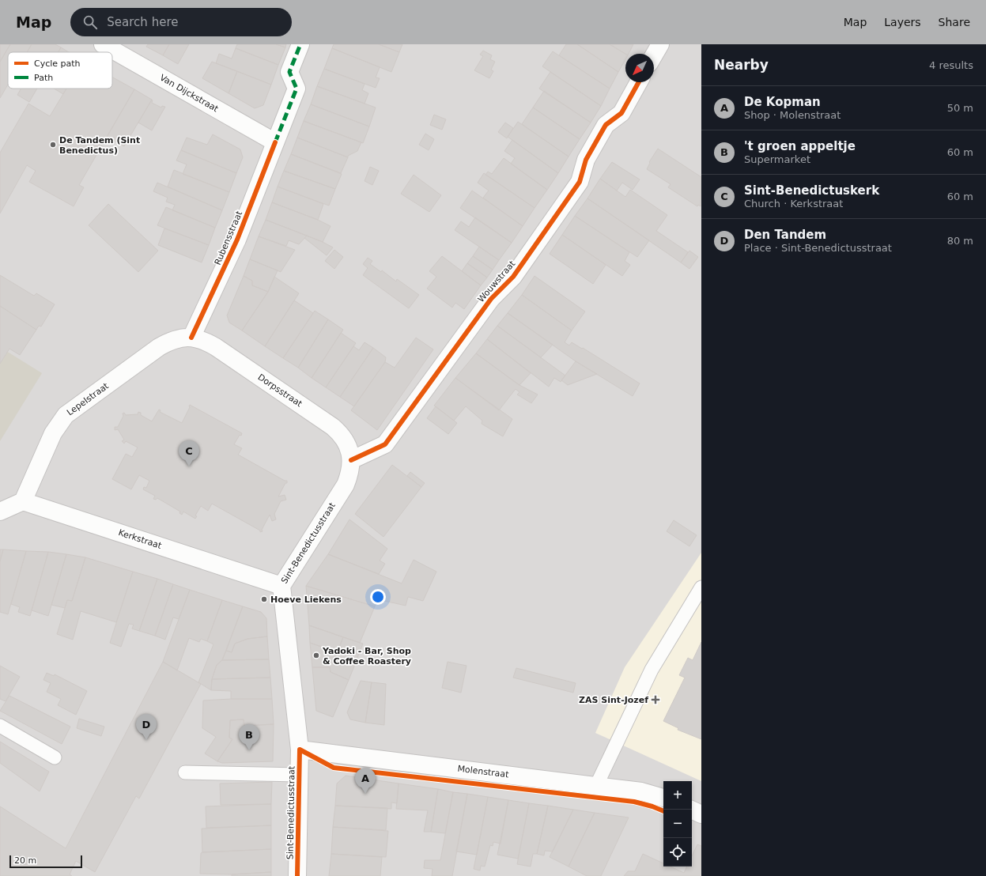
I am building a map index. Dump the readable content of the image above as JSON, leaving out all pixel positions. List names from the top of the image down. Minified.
{"streets":{"street":["Van Dijckstraat","Rubensstraat","Wouwstraat","Dorpsstraat","Lepelstraat","Kerkstraat","Sint-Benedictusstraat","Molenstraat"]},"crossings":[["Van Dijckstraat","Rubensstraat"],["Rubensstraat","Dorpsstraat"],["Rubensstraat","Lepelstraat"],["Wouwstraat","Dorpsstraat"],["Wouwstraat","Sint-Benedictusstraat"],["Dorpsstraat","Lepelstraat"],["Dorpsstraat","Sint-Benedictusstraat"],["Lepelstraat","Kerkstraat"],["Kerkstraat","Sint-Benedictusstraat"],["Sint-Benedictusstraat","Molenstraat"]],"places":{"other":["De Tandem (Sint Benedictus)","Hoeve Liekens","Yadoki - Bar, Shop & Coffee Roastery"],"health":["ZAS Sint-Jozef"]},"legend":["Cycle path","Path"],"scale_bar":"20 m","north":"bottom left","page":{"header":"Map","search":"Search here","nav":["Map","Layers","Share"],"heading":["Nearby","4 results"],"list":[{"mark":"A","name":"De Kopman","note":"Shop · Molenstraat","value":"50 m"},{"mark":"B","name":"'t groen appeltje","note":"Supermarket","value":"60 m"},{"mark":"C","name":"Sint-Benedictuskerk","note":"Church · Kerkstraat","value":"60 m"},{"mark":"D","name":"Den Tandem","note":"Place · Sint-Benedictusstraat","value":"80 m"}],"pins":["C","D","B","A"],"map_buttons":["+","−"],"scale":"20 m"}}
